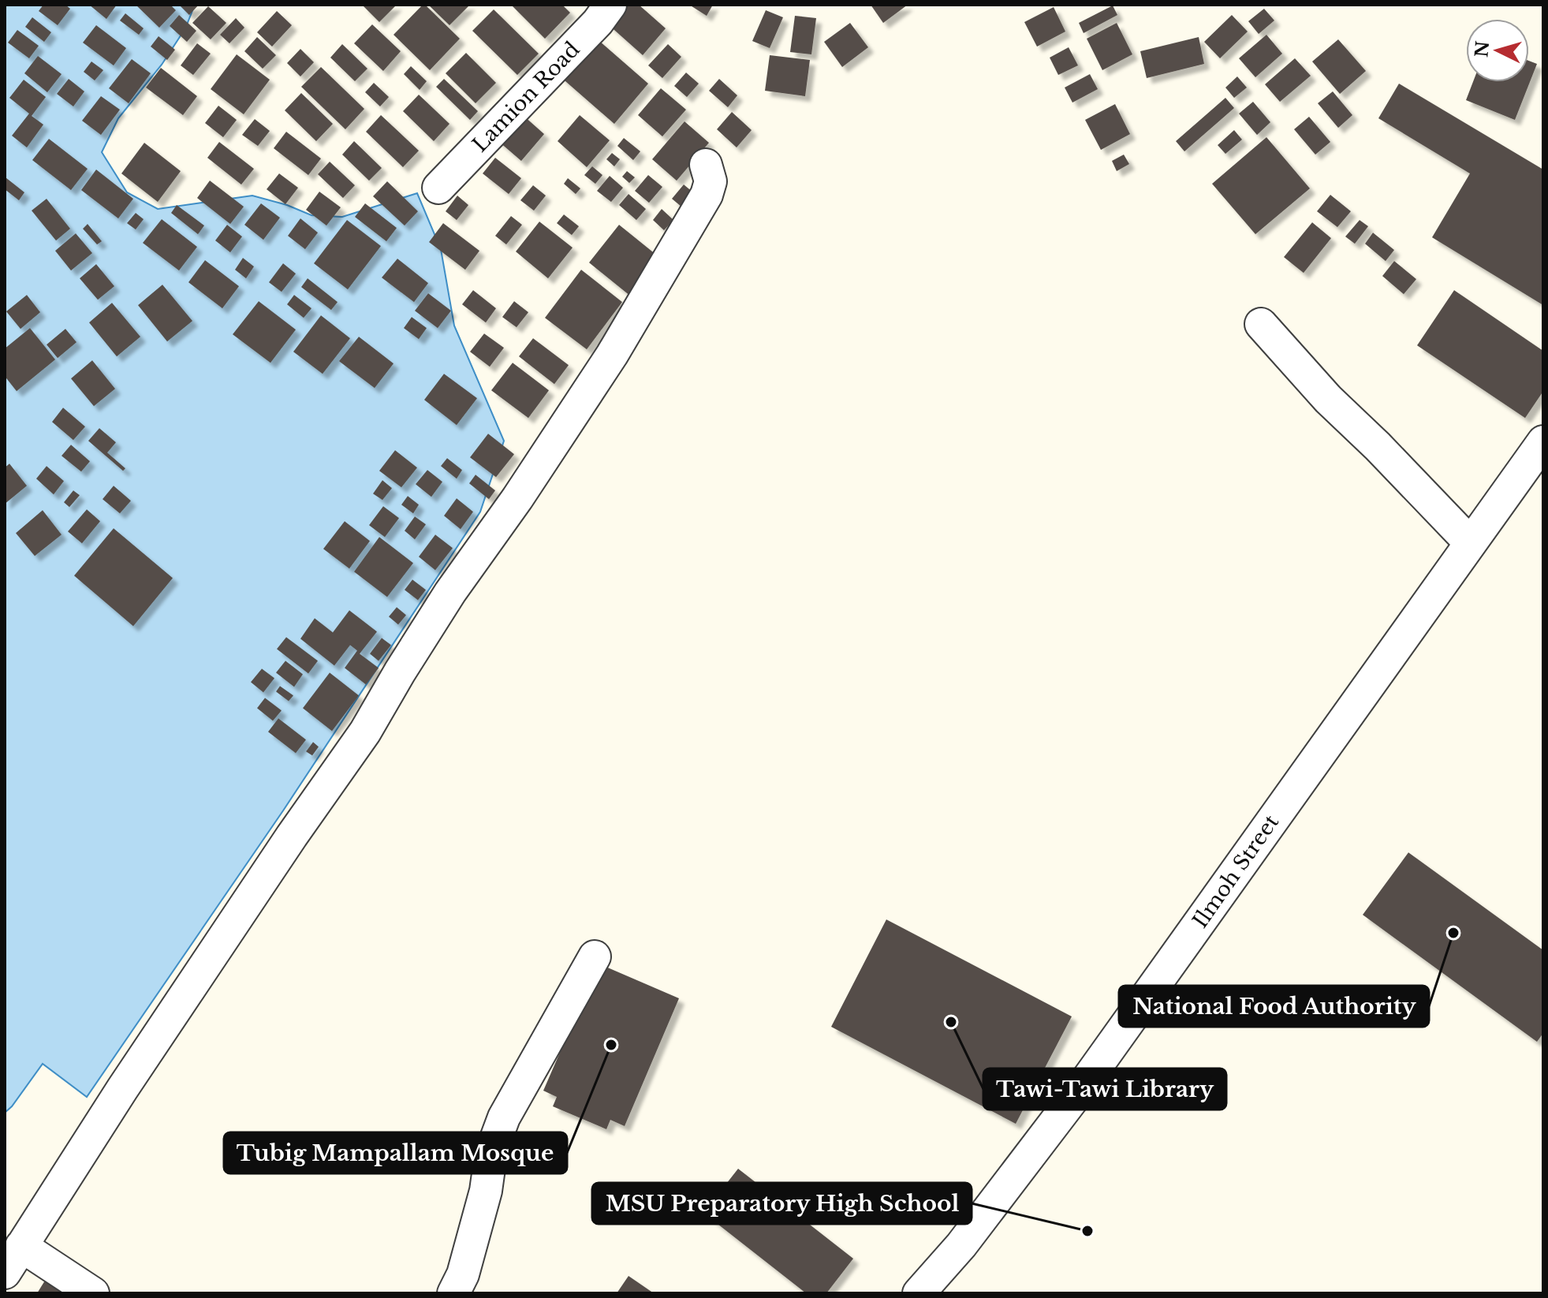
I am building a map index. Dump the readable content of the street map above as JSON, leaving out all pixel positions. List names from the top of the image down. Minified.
{"streets":{"street":["Lamion Road","Ilmoh Street"]},"places":["National Food Authority","Tawi-Tawi Library","Tubig Mampallam Mosque","MSU Preparatory High School"],"north":"left"}
